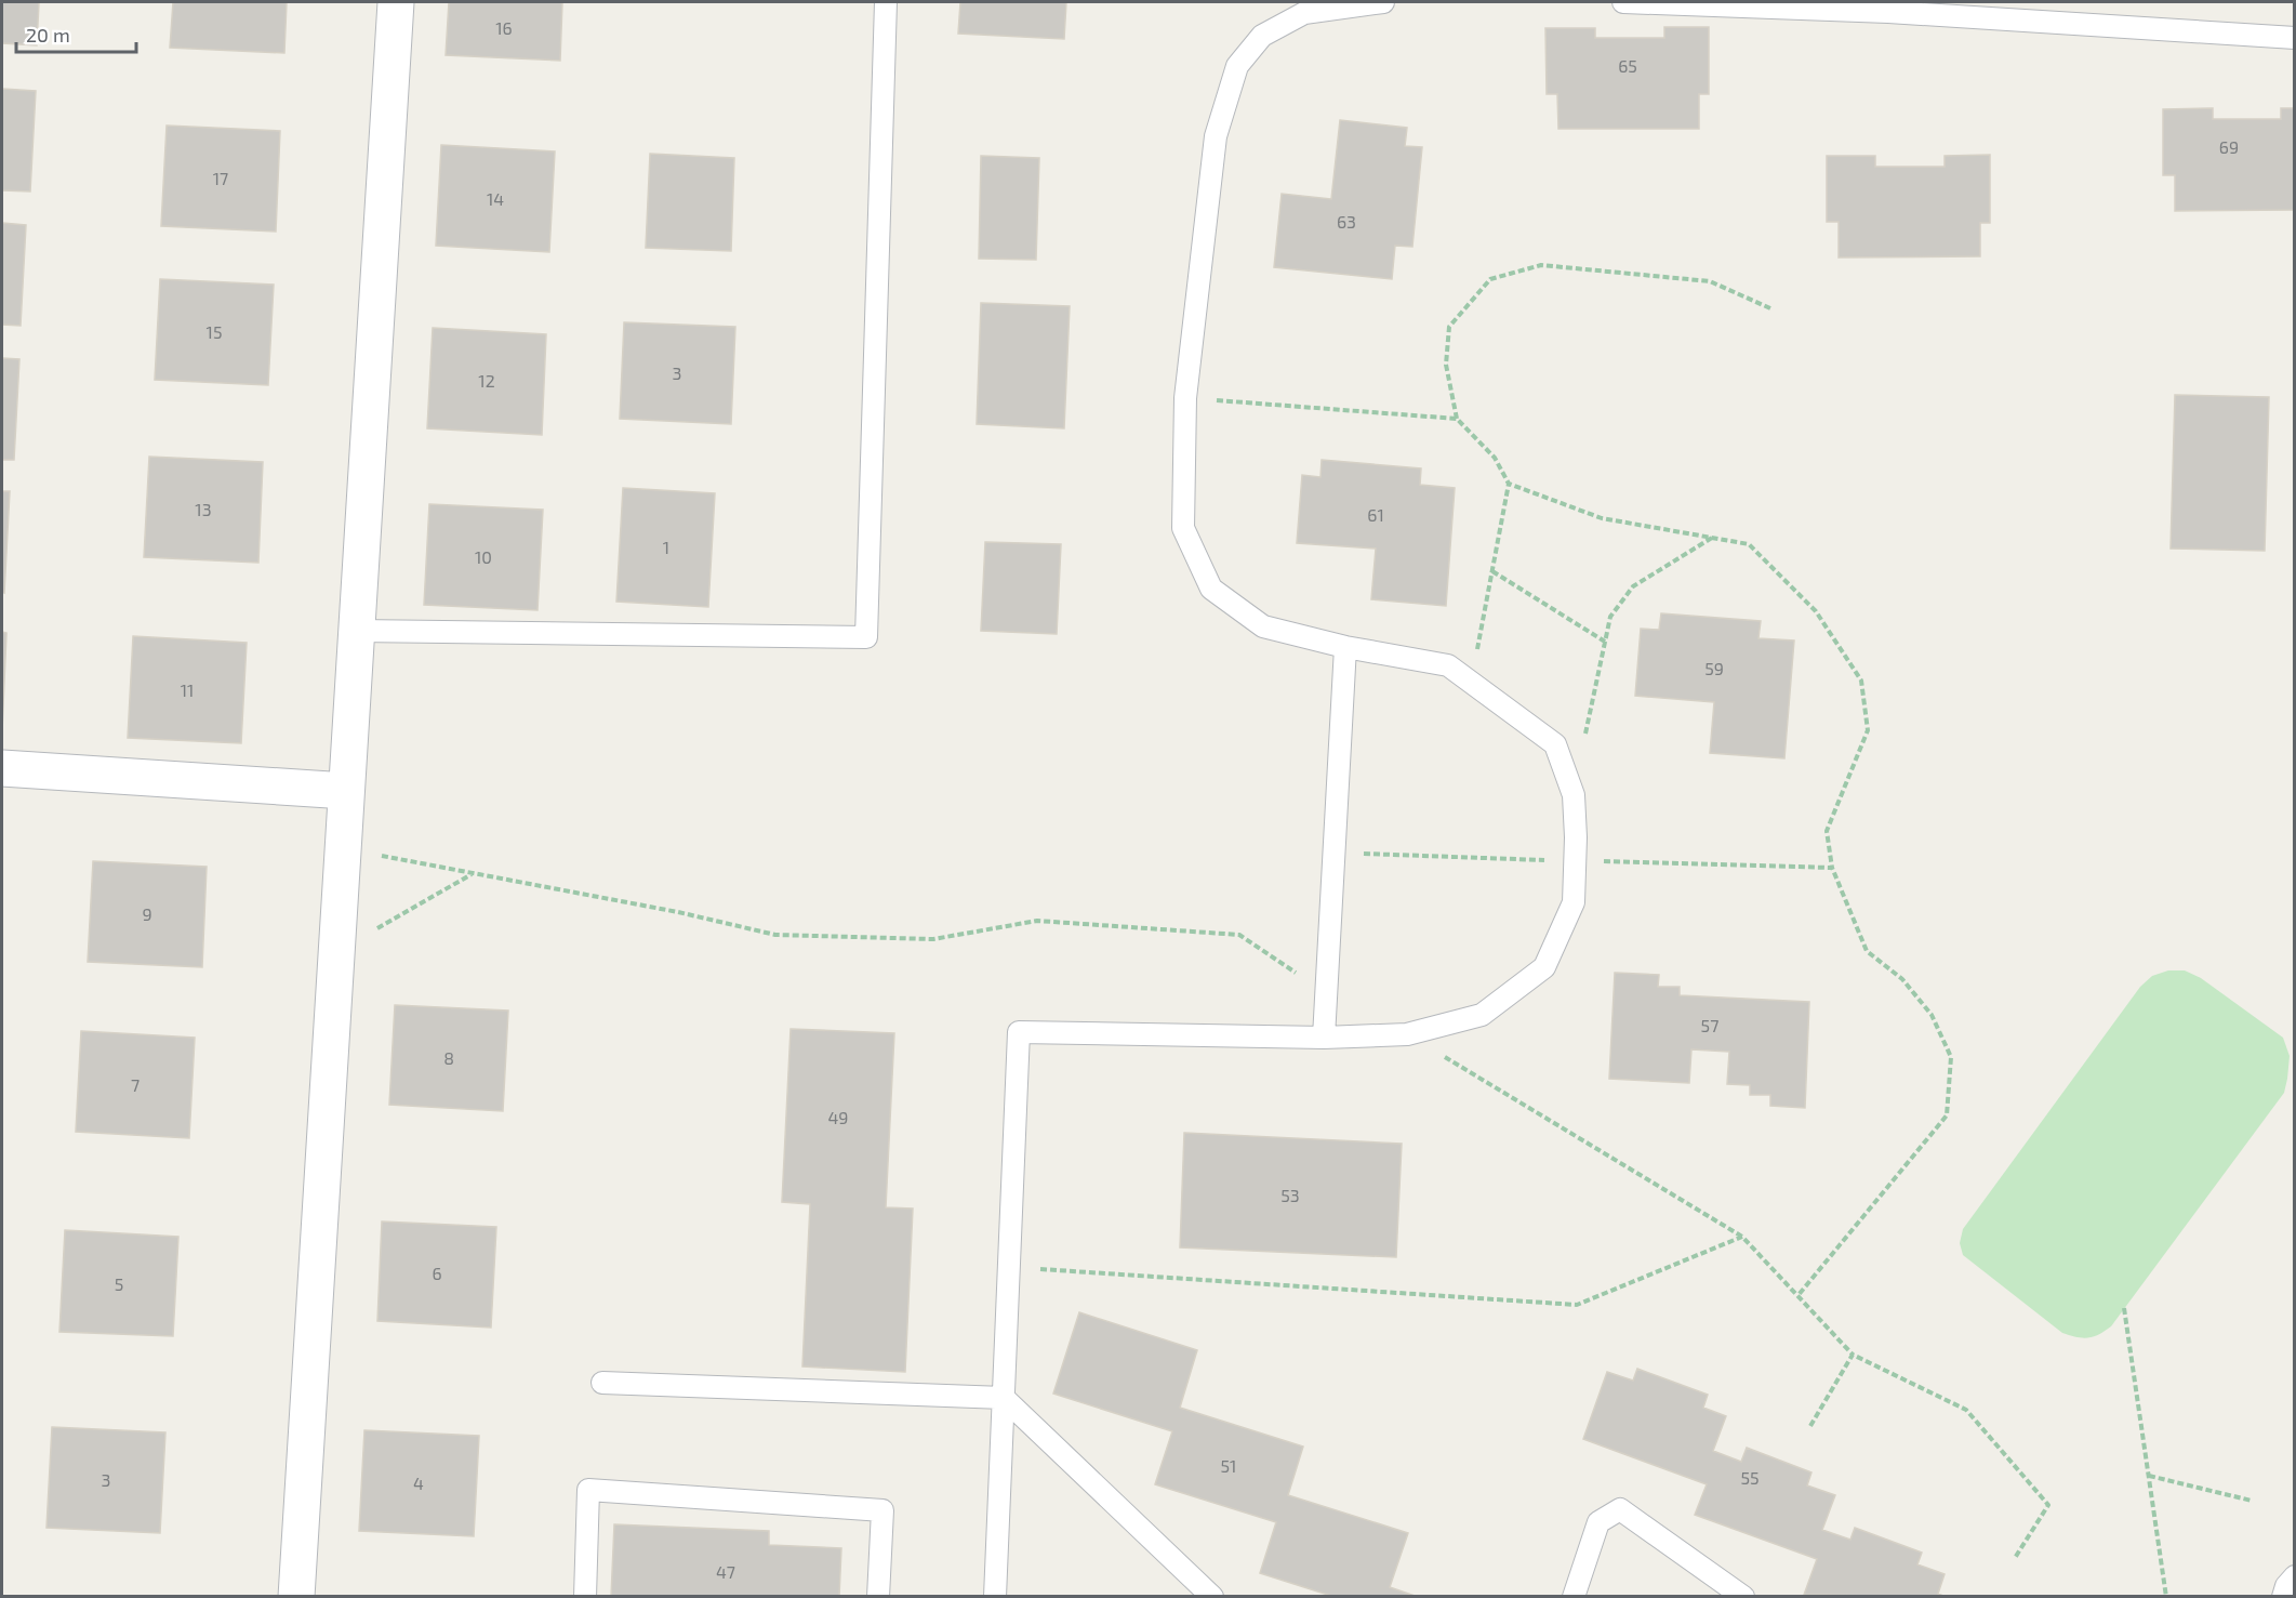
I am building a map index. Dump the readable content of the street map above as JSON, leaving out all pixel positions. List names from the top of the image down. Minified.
{"house_numbers":["16","65","69","17","14","63","15","3","12","13","61","1","10","59","11","9","57","8","7","49","53","6","5","51","55","3","4","47"],"scale_bar":"20 m"}
